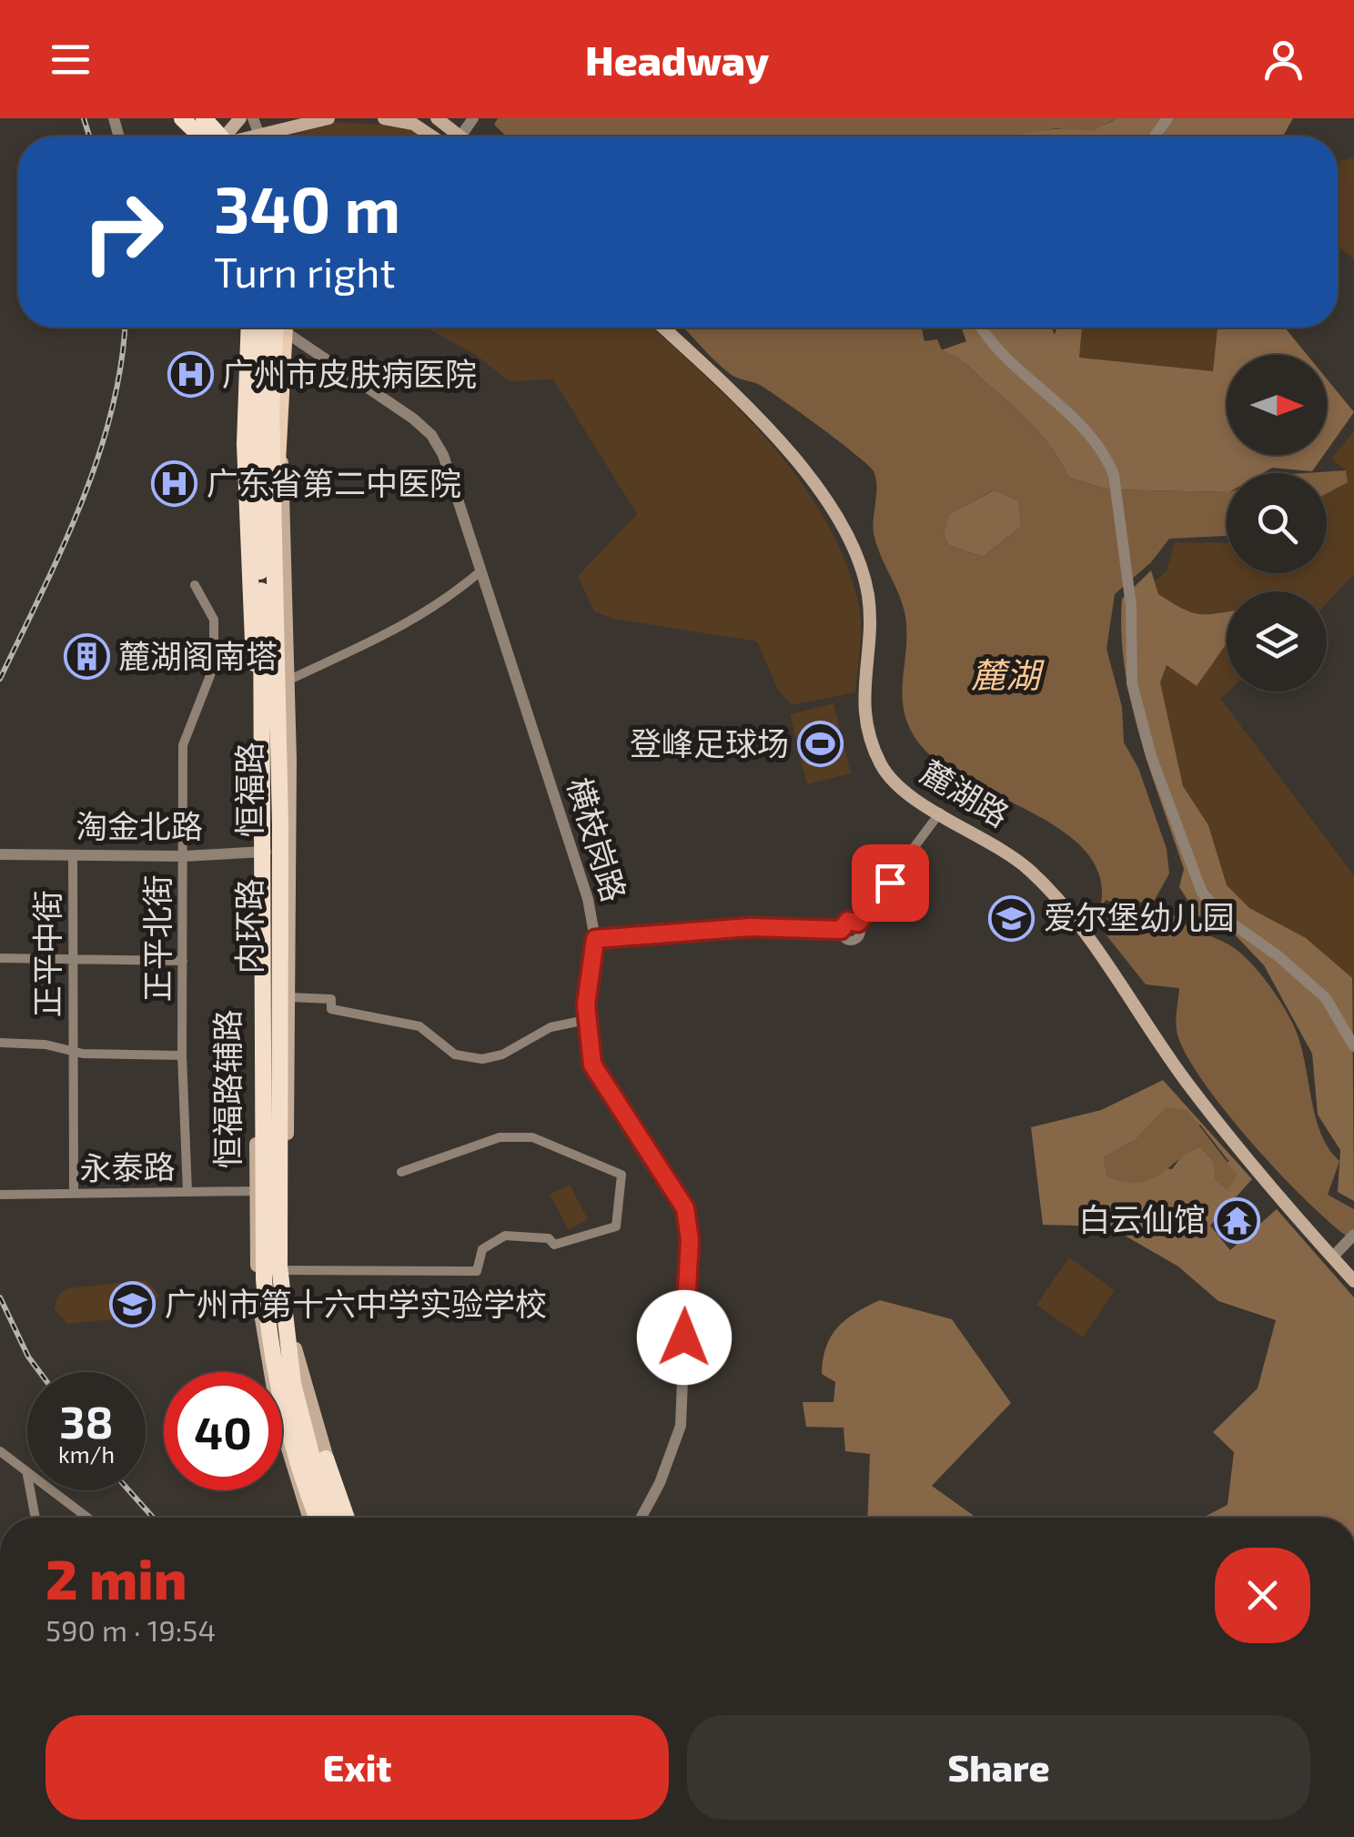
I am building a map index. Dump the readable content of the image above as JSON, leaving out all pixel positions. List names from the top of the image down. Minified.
{"streets":{"highway":["内环路"],"main road":["恒福路","麓湖路","恒福路辅路"],"street":["淘金北路","横枝岗路","正平北街","正平中街","永泰路"]},"crossings":[["恒福路","淘金北路"],["恒福路","横枝岗路"],["恒福路","恒福路辅路"],["淘金北路","正平北街"],["淘金北路","正平中街"],["淘金北路","恒福路辅路"],["正平北街","正平中街"],["正平北街","永泰路"],["正平中街","永泰路"],["恒福路辅路","永泰路"]],"water":["麓湖"],"places":{"hospital":["广州市皮肤病医院","广东省第二中医院"],"building":["麓湖阁南塔"],"sports":["登峰足球场"],"school or university":["爱尔堡幼儿园","广州市第十六中学实验学校"],"temple":["白云仙馆"]},"north":"right","page":{"header":"Headway","turn":["340 m","Turn right"],"speed":"38 km/h","limit":"40","heading":["2 min","590 m · 19:54"],"buttons":["Exit","Share"]}}
